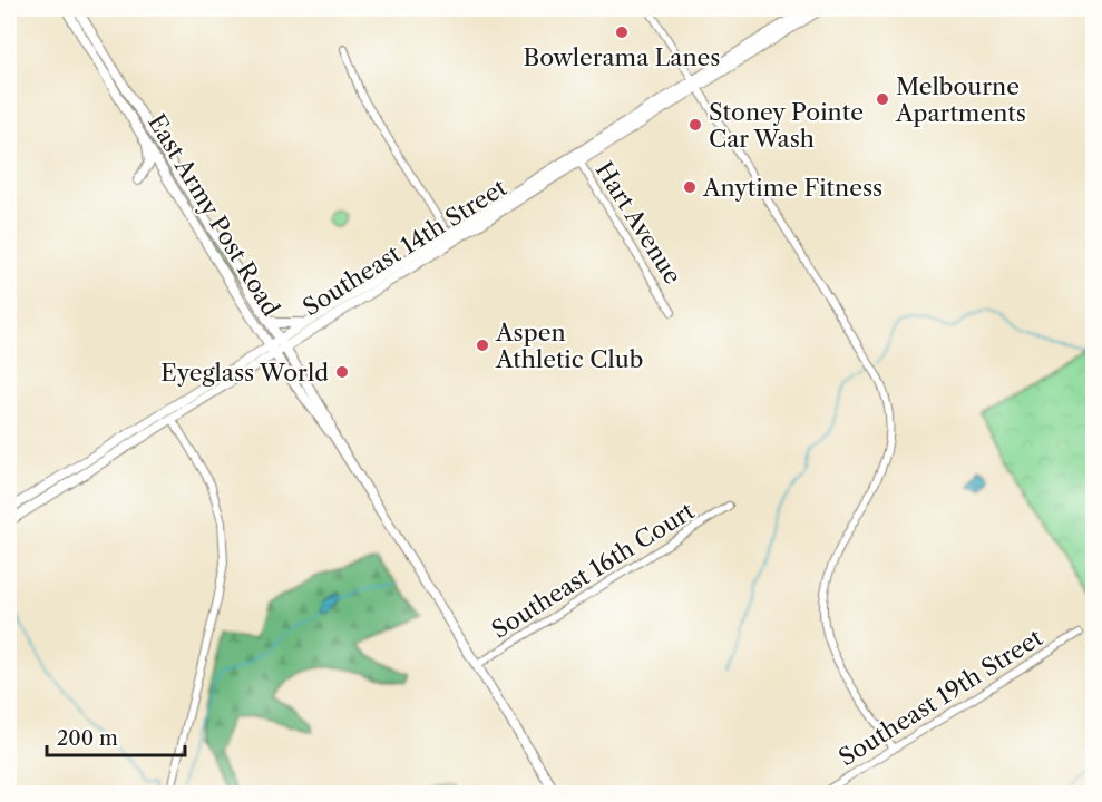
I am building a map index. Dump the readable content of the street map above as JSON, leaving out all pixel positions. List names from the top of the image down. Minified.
{"streets":{"main road":["East Army Post Road","Southeast 14th Street"],"street":["Hart Avenue","Southeast 16th Court","Southeast 19th Street"]},"crossings":[["East Army Post Road","Southeast 14th Street"],["East Army Post Road","Southeast 16th Court"],["Hart Avenue","Southeast 14th Street"]],"places":["Bowlerama Lanes","Melbourne Apartments","Stoney Pointe Car Wash","Anytime Fitness","Aspen Athletic Club","Eyeglass World"],"scale_bar":"200 m"}
